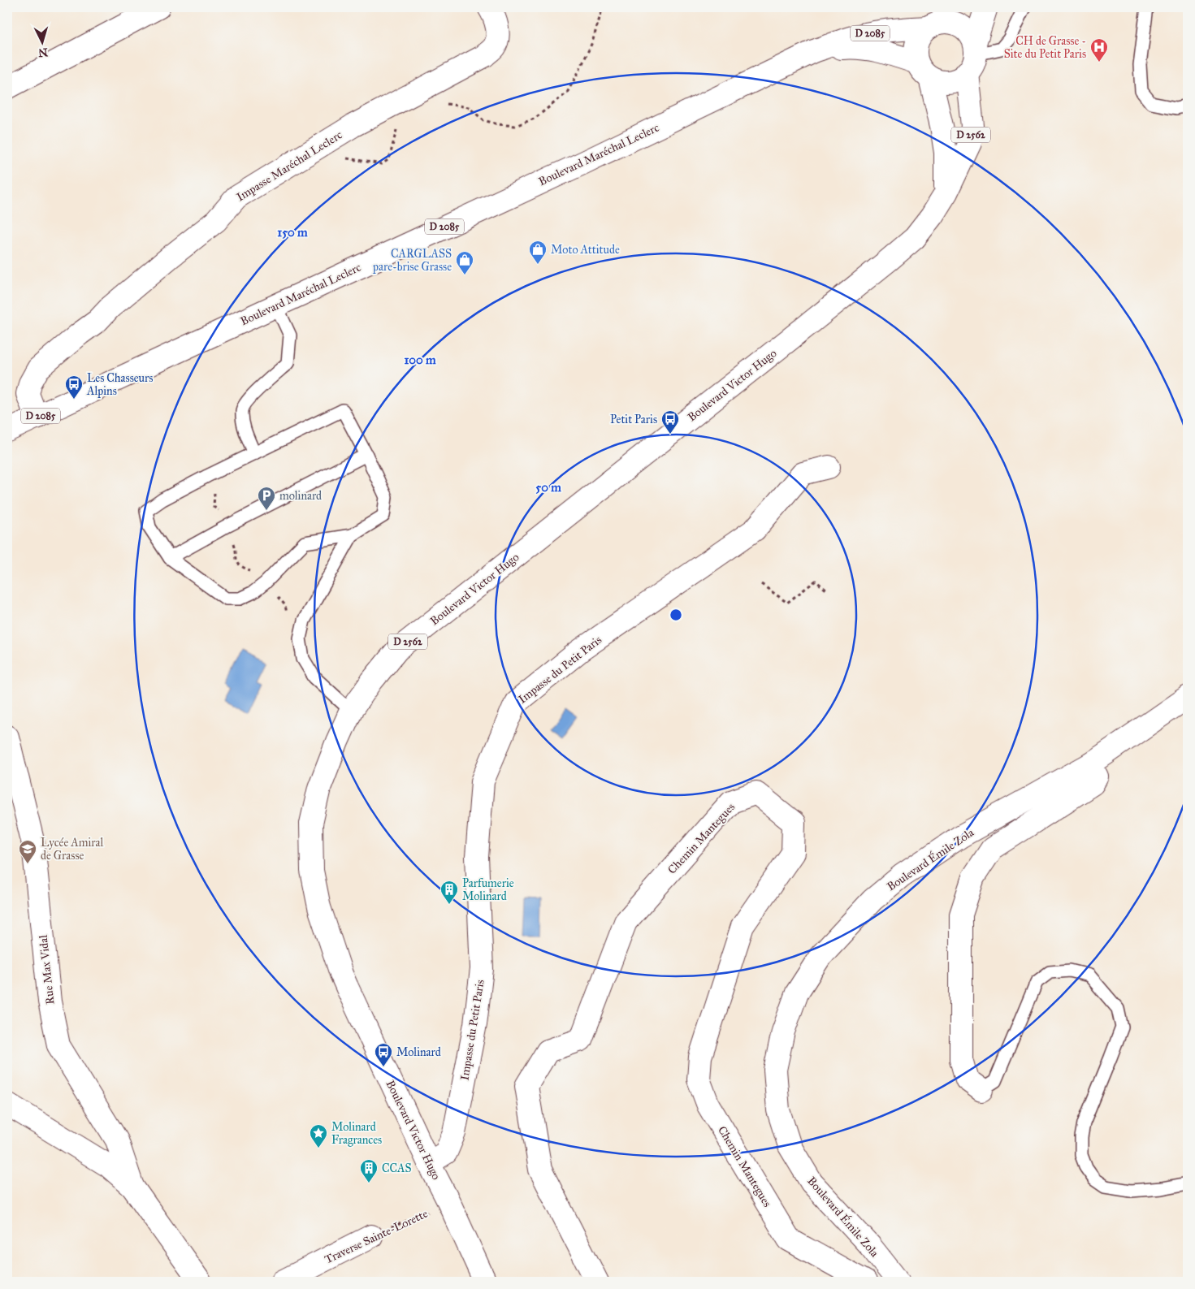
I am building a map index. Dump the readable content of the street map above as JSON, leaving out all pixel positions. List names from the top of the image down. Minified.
{"streets":{"street":["D 2085","D 2562","Boulevard Maréchal Leclerc","Impasse Maréchal Leclerc","Boulevard Victor Hugo","Impasse du Petit Paris","Chemin Mantegues","Boulevard Émile Zola","Rue Max Vidal","Traverse Sainte-Lorette"]},"crossings":[["D 2085","D 2562"],["D 2085","Boulevard Maréchal Leclerc"],["D 2085","Boulevard Victor Hugo"],["D 2562","Boulevard Victor Hugo"],["Boulevard Maréchal Leclerc","Impasse Maréchal Leclerc"],["Boulevard Victor Hugo","Impasse du Petit Paris"],["Boulevard Victor Hugo","Traverse Sainte-Lorette"]],"places":{"hospital":["CH de Grasse - Site du Petit Paris"],"shop":["Moto Attitude","CARGLASS pare-brise Grasse"],"bus stop":["Les Chasseurs Alpins","Petit Paris","Molinard"],"parking":["molinard"],"school or university":["Lycée Amiral de Grasse"],"building":["Parfumerie Molinard","CCAS"],"place":["Molinard Fragrances"]},"north":"bottom","rings":["150 m","100 m","50 m"]}
